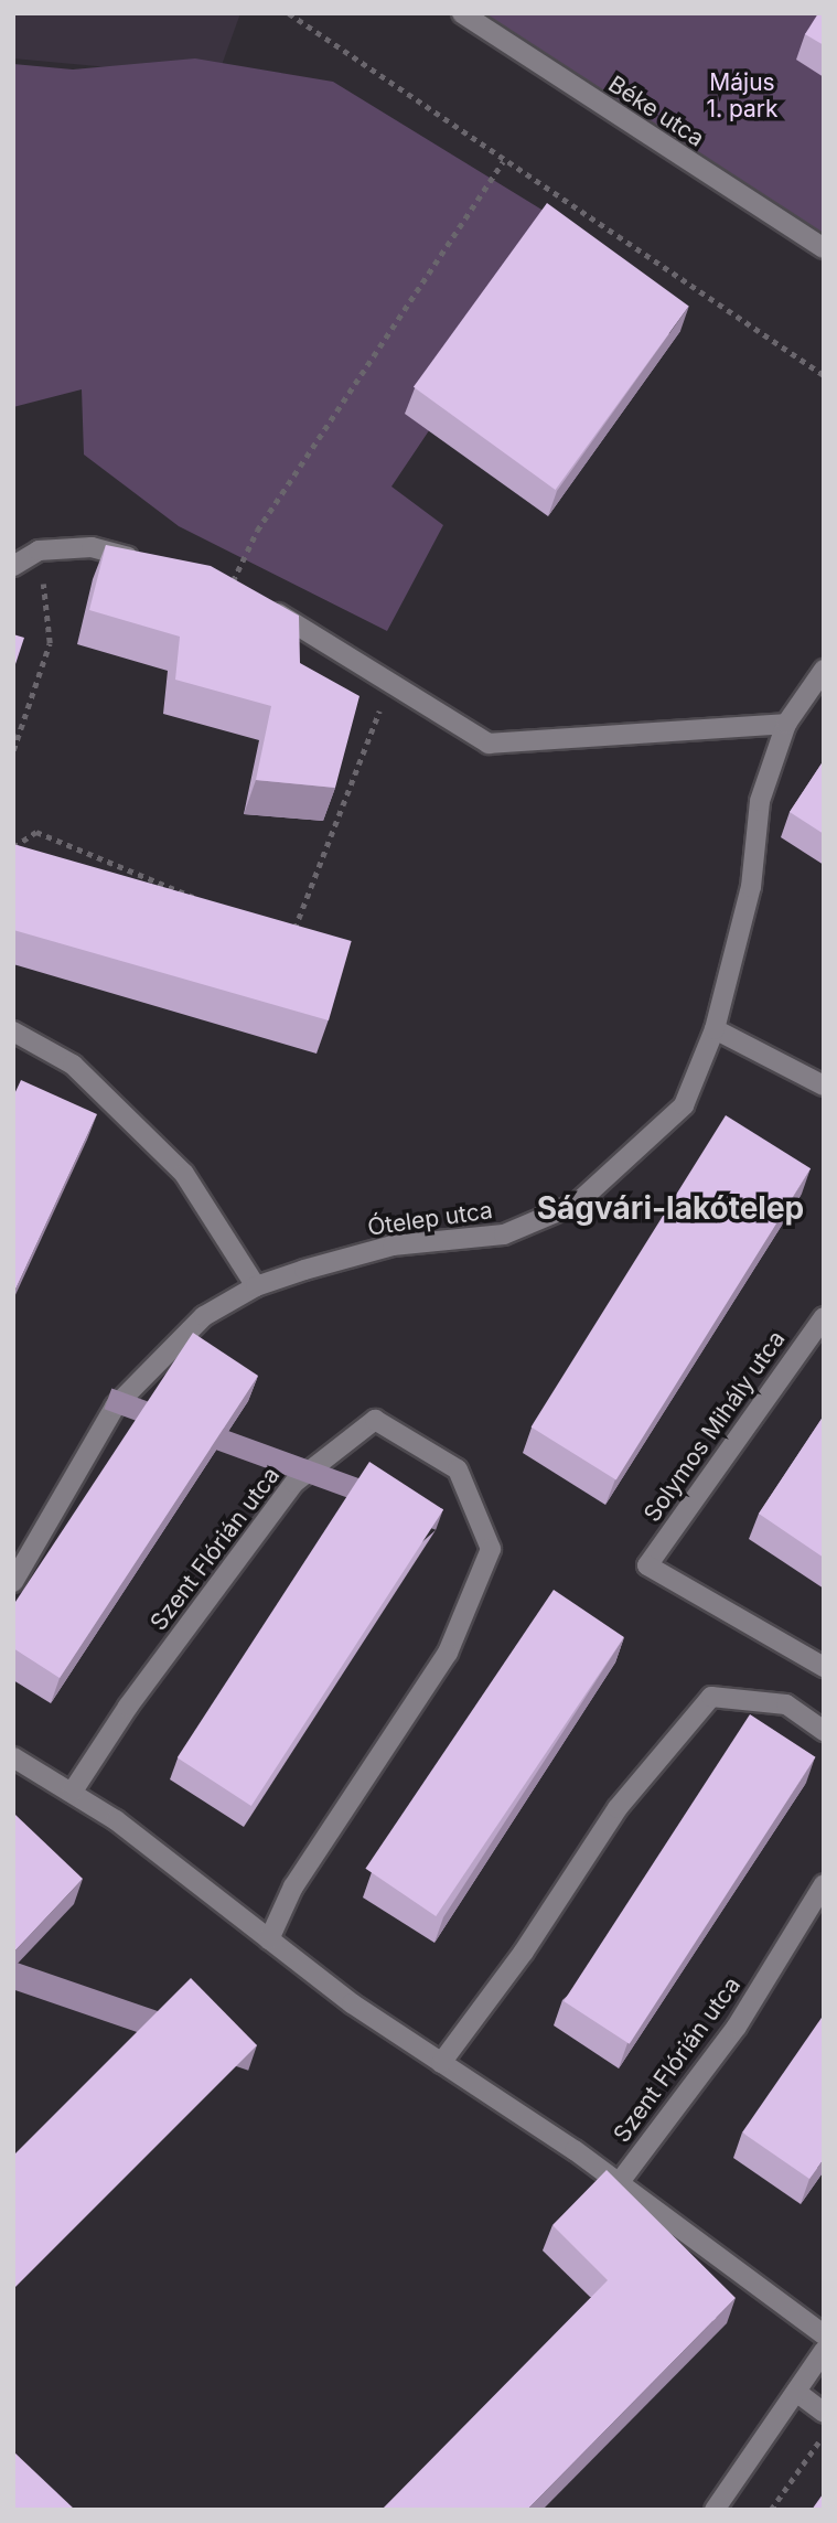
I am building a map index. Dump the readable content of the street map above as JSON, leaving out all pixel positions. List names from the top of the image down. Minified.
{"streets":{"street":["Béke utca","Ótelep utca","Solymos Mihály utca","Szent Flórián utca"]},"districts":["Ságvári-lakótelep"],"parks":["Május 1. park"]}
